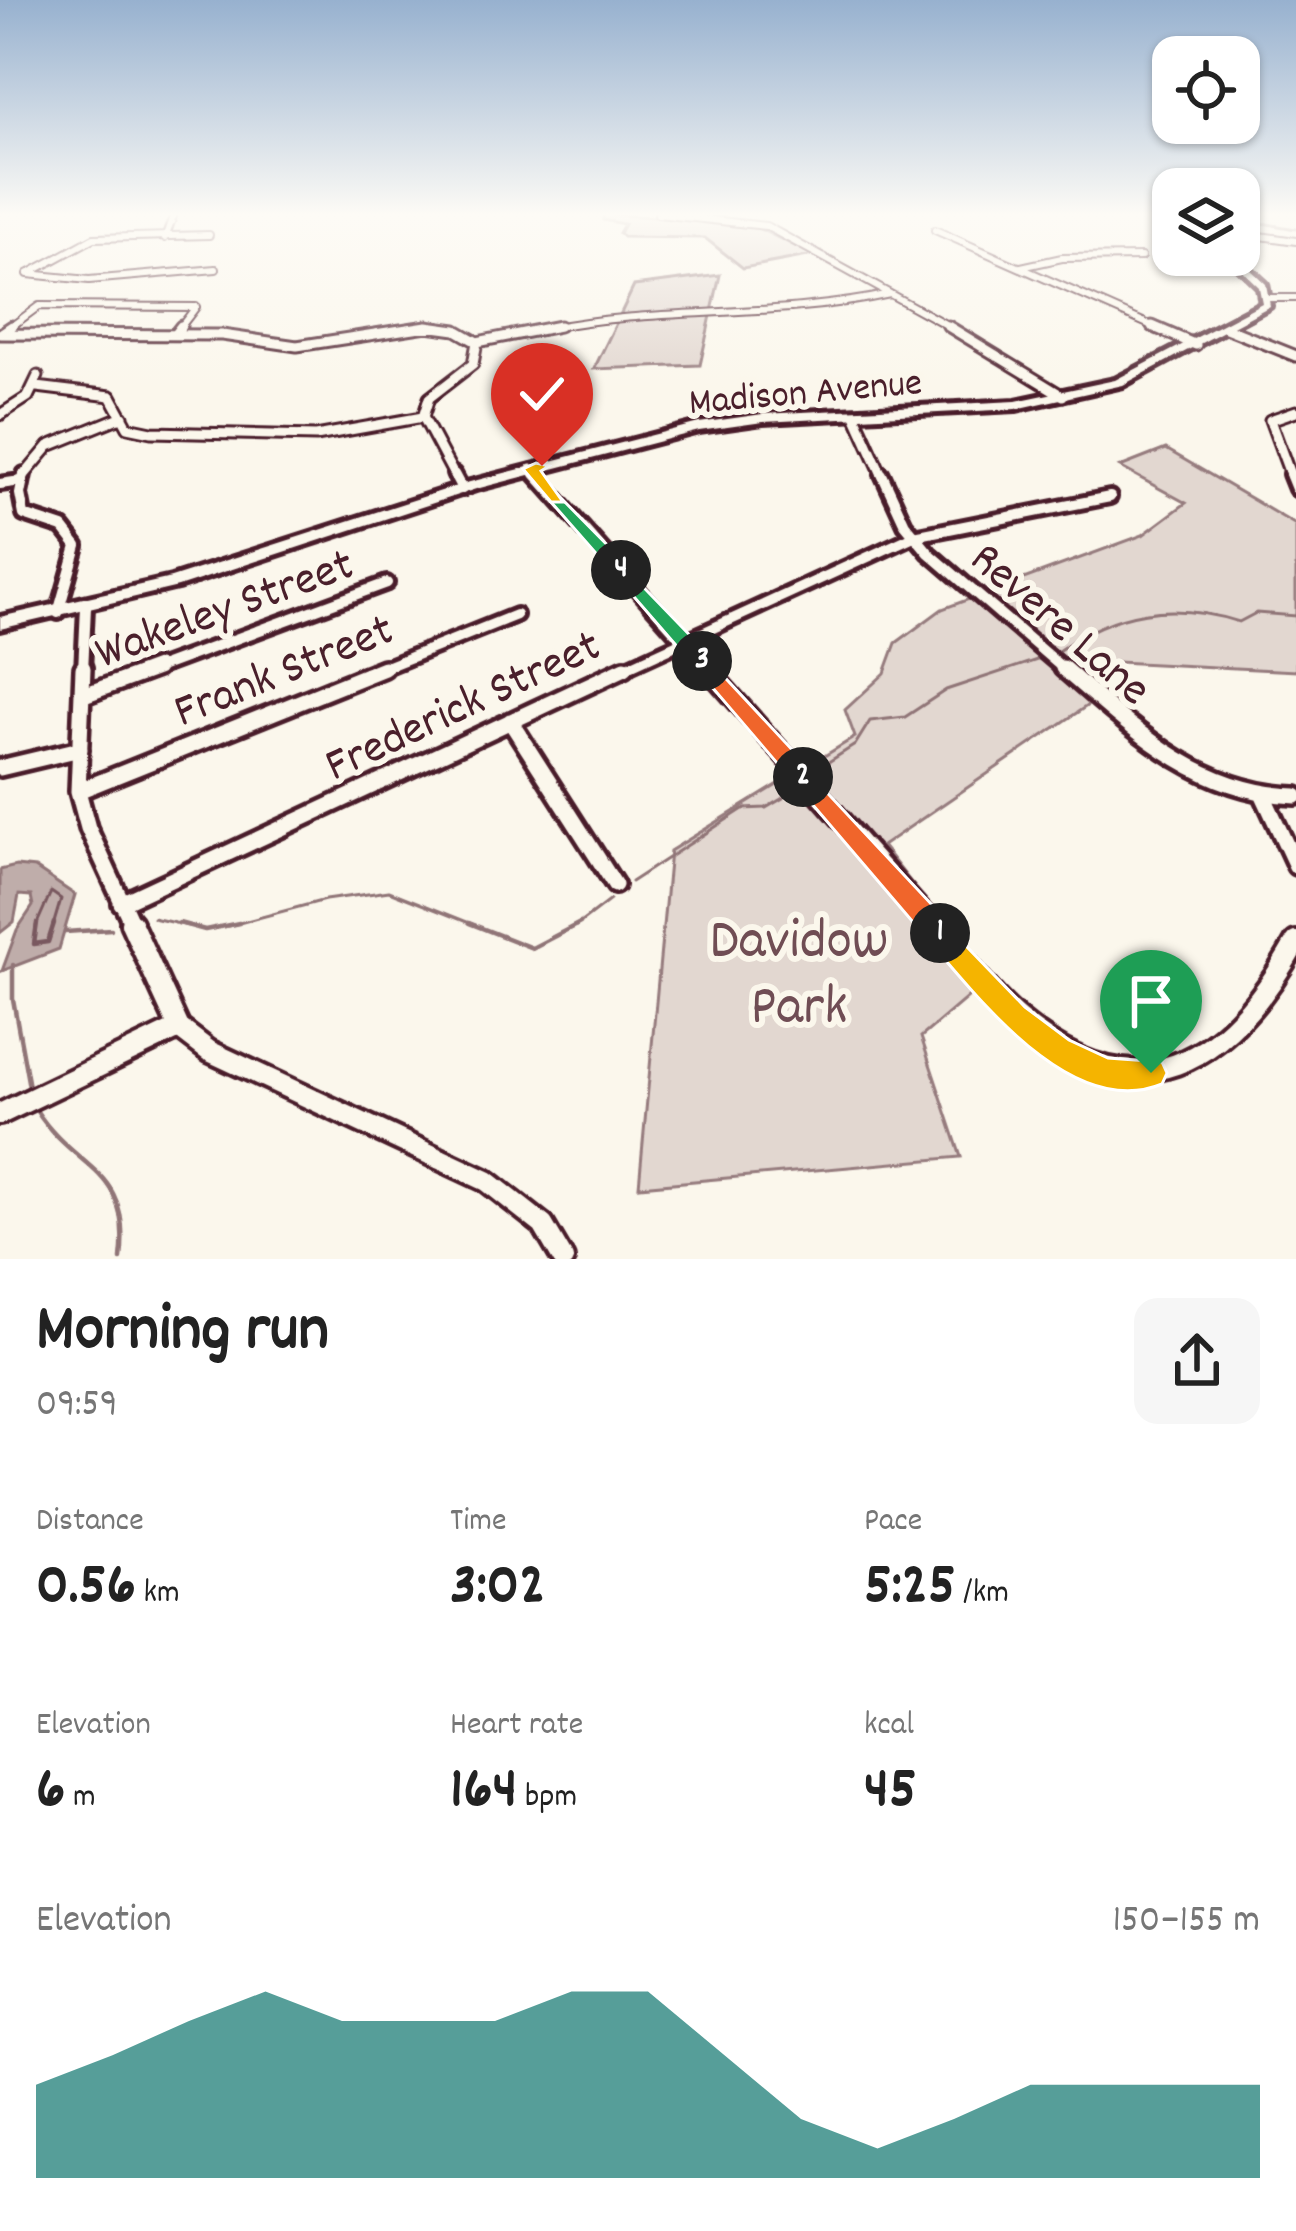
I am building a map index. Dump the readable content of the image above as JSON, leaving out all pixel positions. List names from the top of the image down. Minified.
{"streets":{"street":["Madison Avenue","Wakeley Street","Revere Lane","Frank Street","Frederick Street"]},"crossings":[["Madison Avenue","Revere Lane"],["Revere Lane","Frederick Street"]],"parks":["Davidow Park"],"page":{"pins":["4","3","2","1"],"heading":["Morning run","09:59"],"stats":[["Distance","0.56 km"],["Time","3:02"],["Pace","5:25 /km"],["Elevation","6 m"],["Heart rate","164 bpm"],["kcal","45"]],"chart":["Elevation","150–155 m"]}}
